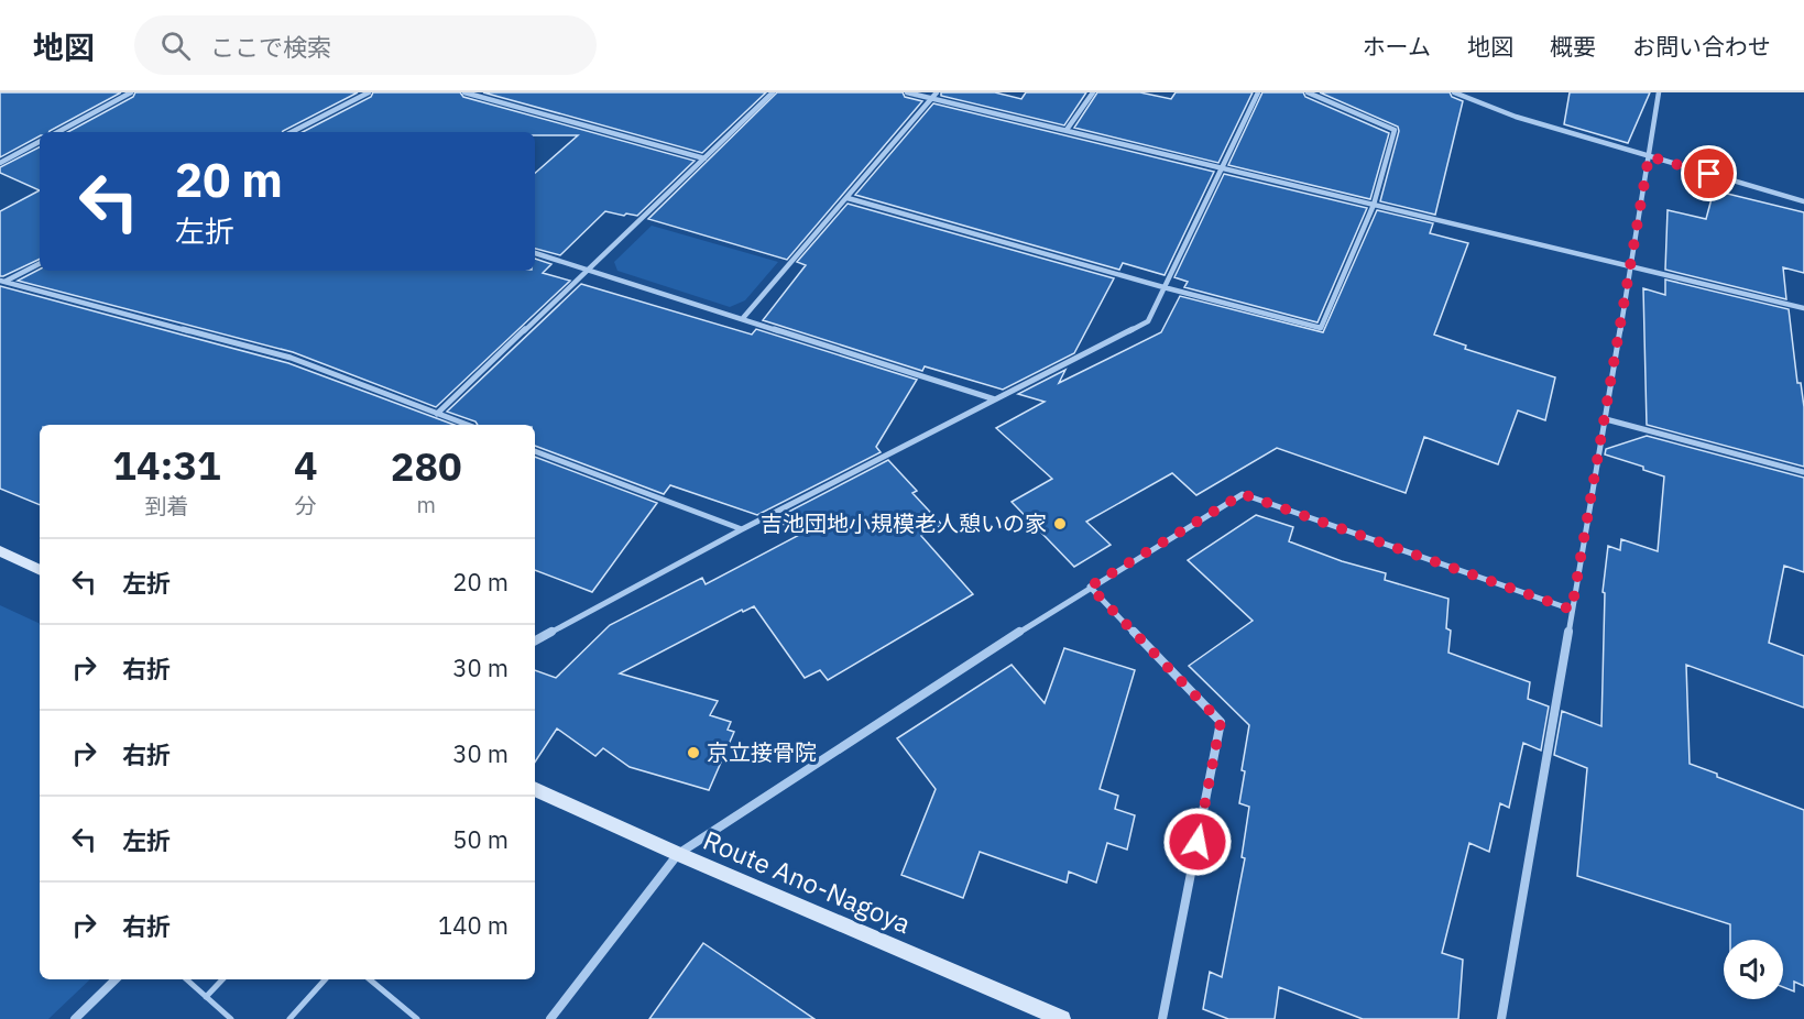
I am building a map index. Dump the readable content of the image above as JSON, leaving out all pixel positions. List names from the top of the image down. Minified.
{"streets":{"main road":["Route Ano-Nagoya"]},"places":["吉池団地小規模老人憩いの家","京立接骨院"],"page":{"header":"地図","search":"ここで検索","nav":["ホーム","地図","概要","お問い合わせ"],"turn":["20 m","左折"],"eta":["14:31","到着","4","分","280","m"],"list":[{"name":"左折","value":"20 m"},{"name":"右折","value":"30 m"},{"name":"右折","value":"30 m"},{"name":"左折","value":"50 m"},{"name":"右折","value":"140 m"}]}}
